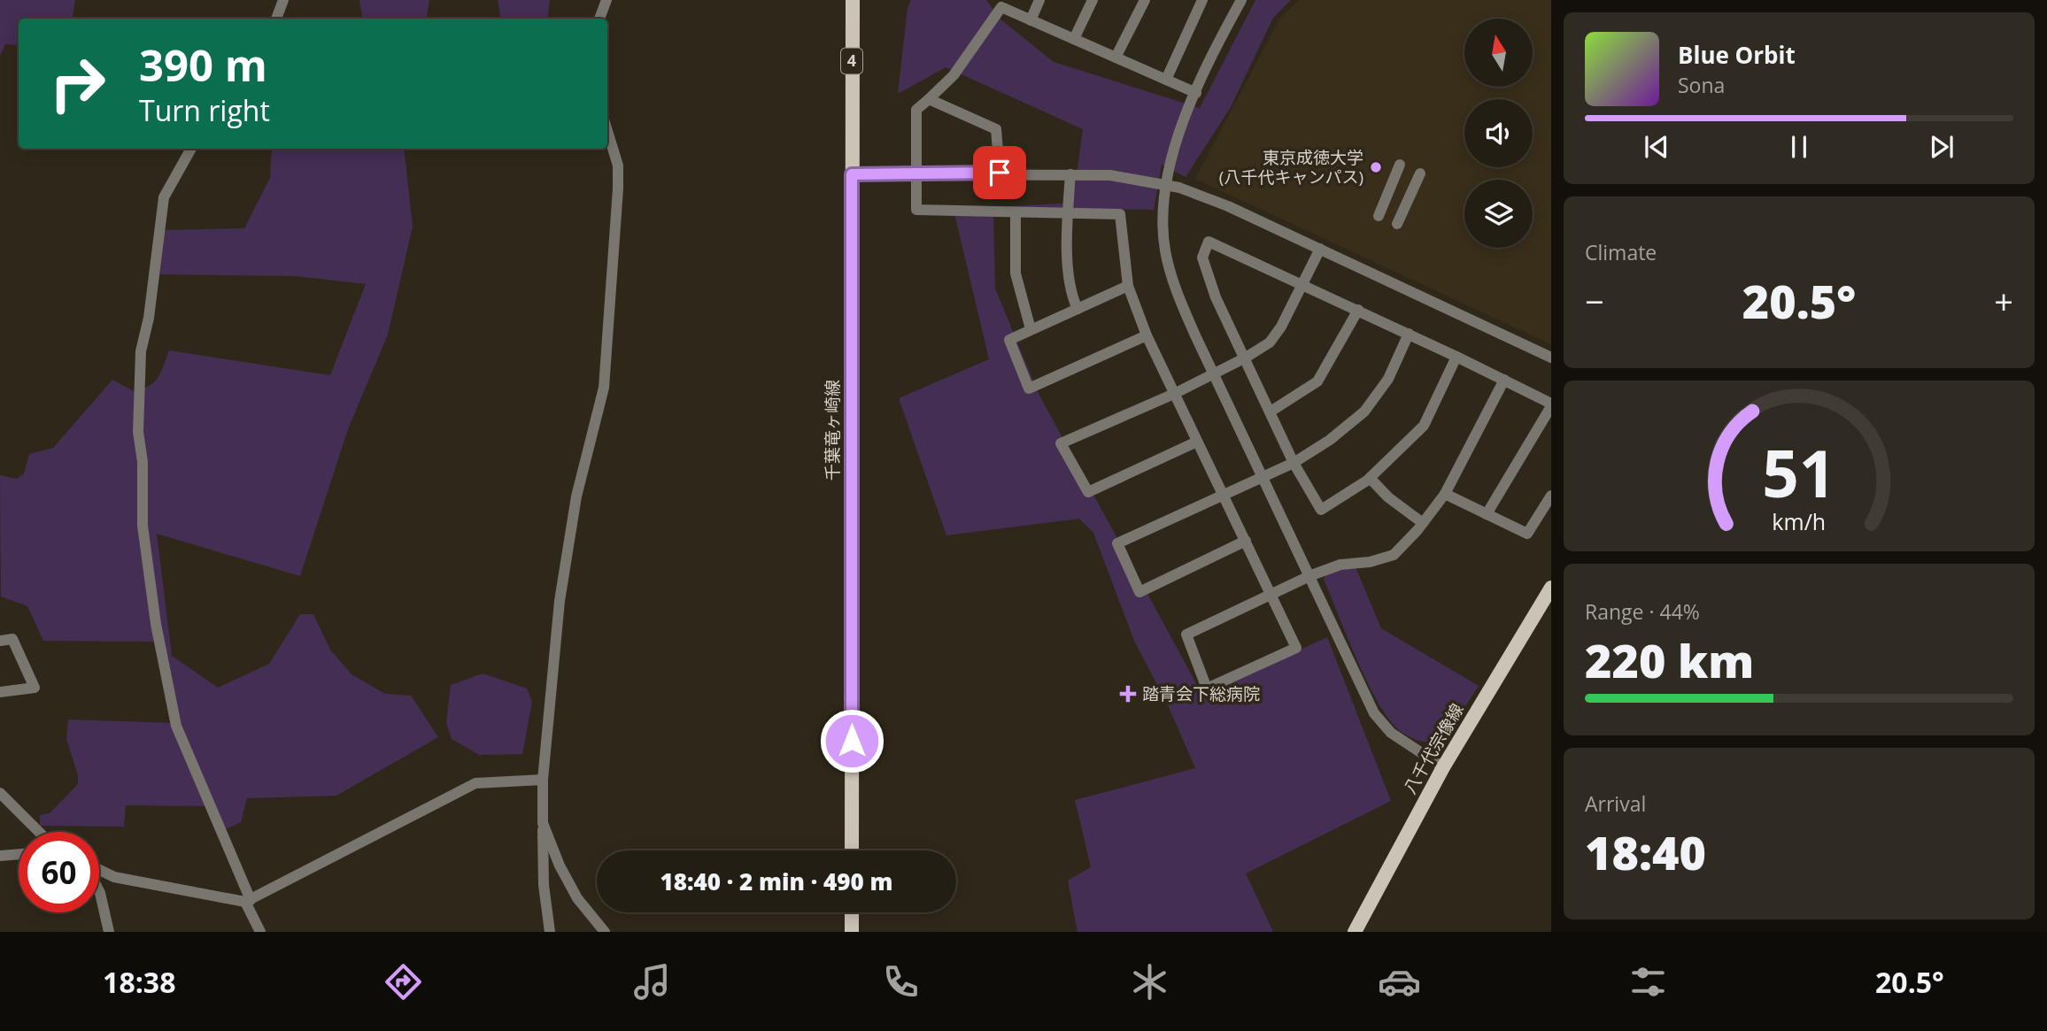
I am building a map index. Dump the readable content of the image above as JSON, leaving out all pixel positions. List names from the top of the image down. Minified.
{"streets":{"main road":["4","千葉竜ヶ崎線","八千代宗像線"]},"places":{"other":["東京成徳大学 (八千代キャンパス)"],"health":["踏青会下総病院"]},"north":"top","page":{"turn":["390 m","Turn right"],"song":["Blue Orbit","Sona"],"tile":["Climate",["Range · 44%","220 km"],["Arrival","18:40"]],"heat":["−","20.5°","+"],"limit":"60","trip":"18:40 · 2 min · 490 m","tabs":["18:38","20.5°"],"gauge":["51","km/h"]}}
